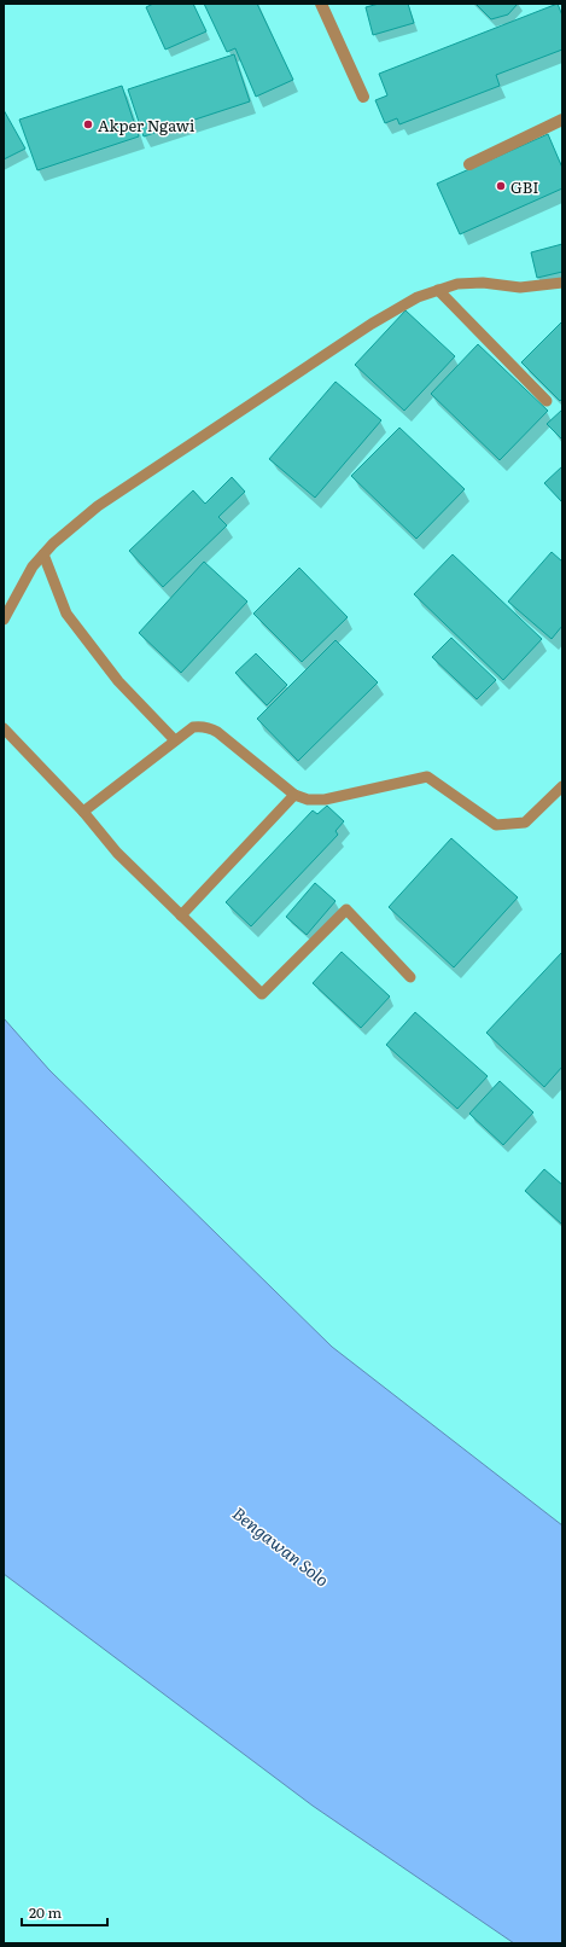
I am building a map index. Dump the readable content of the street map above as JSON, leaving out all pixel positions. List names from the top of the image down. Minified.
{"water":["Bengawan Solo"],"places":["Akper Ngawi","GBI"],"scale_bar":"20 m"}
